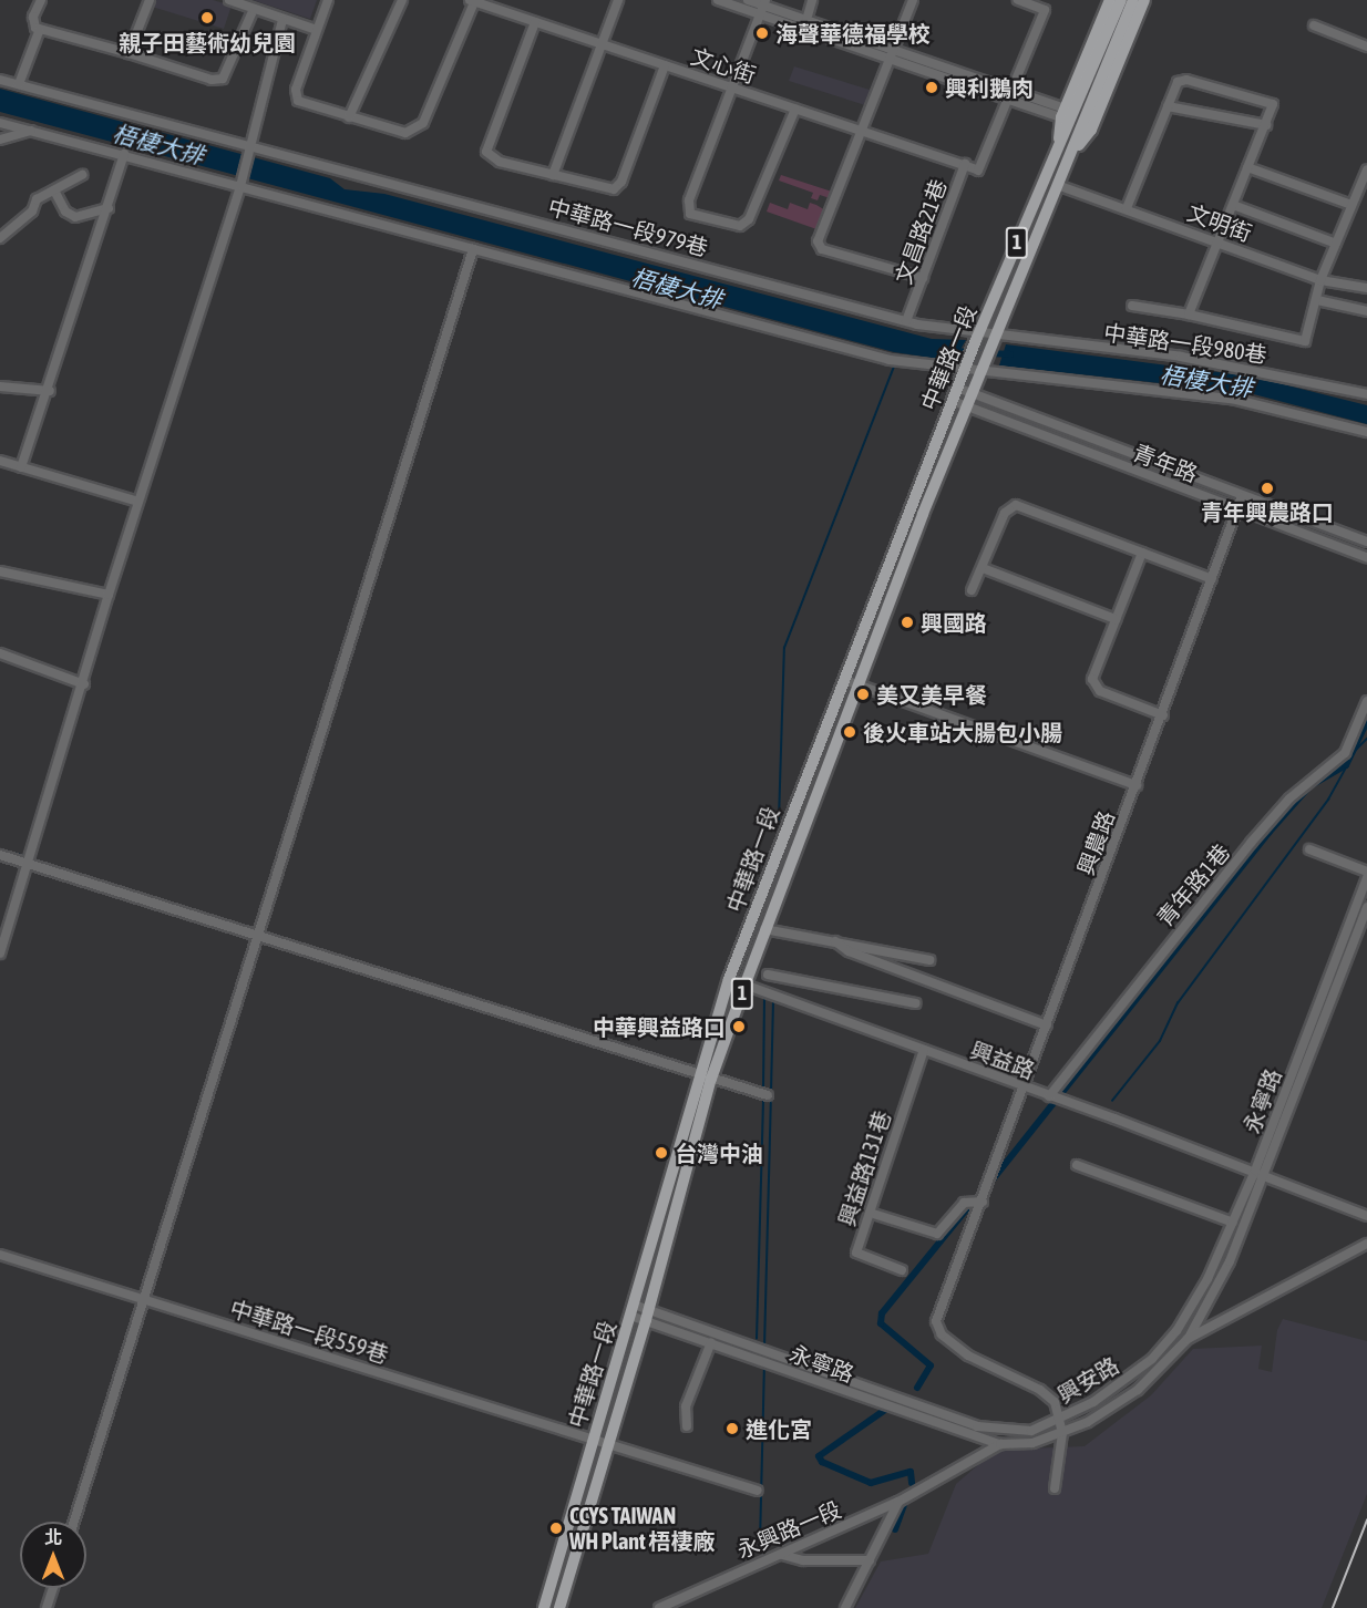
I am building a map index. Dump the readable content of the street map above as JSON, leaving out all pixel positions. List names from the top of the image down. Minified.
{"streets":{"main road":["1","中華路一段"],"street":["文心街","文明街","中華路一段979巷","文昌路21巷","中華路一段980巷","青年路","興農路","青年路1巷","興益路","永寧路","興益路131巷","中華路一段559巷","興安路","永興路一段"]},"crossings":[["文心街","文昌路21巷"],["文明街","中華路一段"],["中華路一段979巷","文昌路21巷"],["中華路一段979巷","中華路一段980巷"],["中華路一段979巷","中華路一段"],["1","中華路一段"],["中華路一段980巷","中華路一段"],["中華路一段","青年路"],["中華路一段","興益路"],["中華路一段","永寧路"],["中華路一段","中華路一段559巷"],["青年路","興農路"],["興農路","興益路"],["興農路","興安路"],["青年路1巷","興益路"],["興益路","永寧路"],["興益路","興益路131巷"],["永寧路","興安路"],["興安路","永興路一段"]],"water":["梧棲大排"],"places":["親子田藝術幼兒園","海聲華德福學校","興利鵝肉","青年興農路口","興國路","美又美早餐","後火車站大腸包小腸","中華興益路口","台灣中油","進化宮","CCYS TAIWAN WH Plant 梧棲廠"],"north":"top"}
